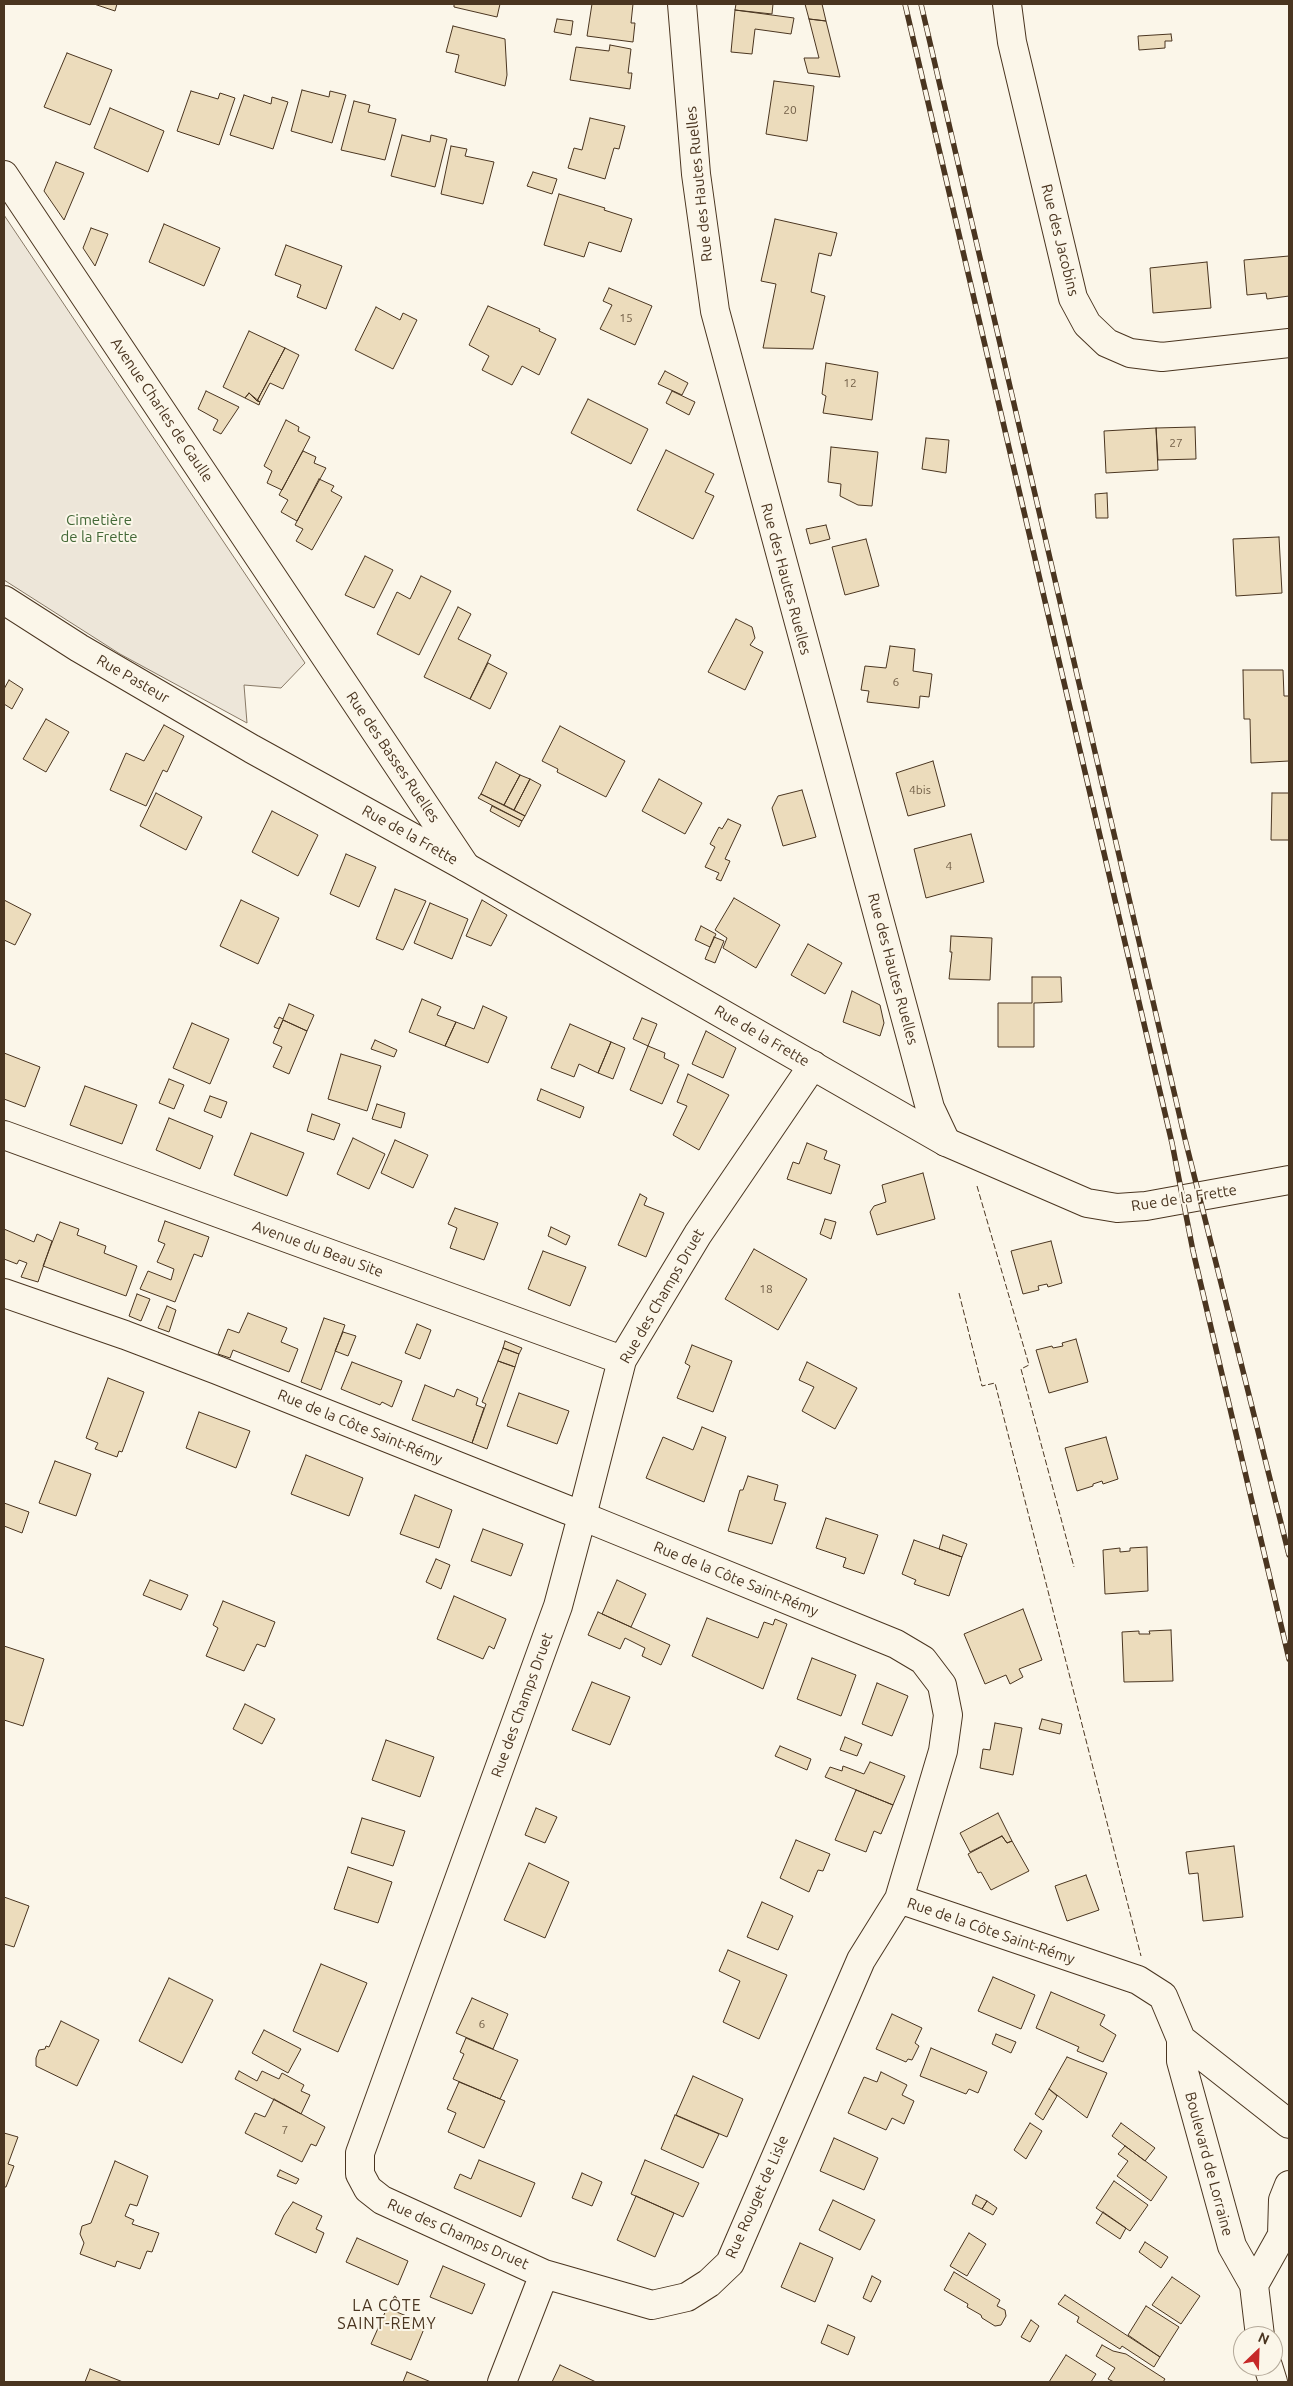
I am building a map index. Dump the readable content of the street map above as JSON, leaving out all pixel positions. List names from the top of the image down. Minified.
{"streets":{"street":["Rue des Hautes Ruelles","Rue des Jacobins","Avenue Charles de Gaulle","Rue Pasteur","Rue des Basses Ruelles","Rue de la Frette","Avenue du Beau Site","Rue des Champs Druet","Rue de la Côte Saint-Rémy","Boulevard de Lorraine","Rue Rouget de Lisle"]},"crossings":[["Rue des Hautes Ruelles","Rue de la Frette"],["Avenue Charles de Gaulle","Rue des Basses Ruelles"],["Rue Pasteur","Rue de la Frette"],["Rue des Basses Ruelles","Rue de la Frette"],["Rue de la Frette","Rue des Champs Druet"],["Avenue du Beau Site","Rue des Champs Druet"],["Rue des Champs Druet","Rue de la Côte Saint-Rémy"],["Rue des Champs Druet","Rue Rouget de Lisle"],["Rue de la Côte Saint-Rémy","Boulevard de Lorraine"],["Rue de la Côte Saint-Rémy","Rue Rouget de Lisle"]],"districts":["LA CÔTE SAINT-REMY"],"parks":["Cimetière de la Frette"],"house_numbers":["20","15","12","27","6","4bis","4","18","6","7"],"north":"top right"}
